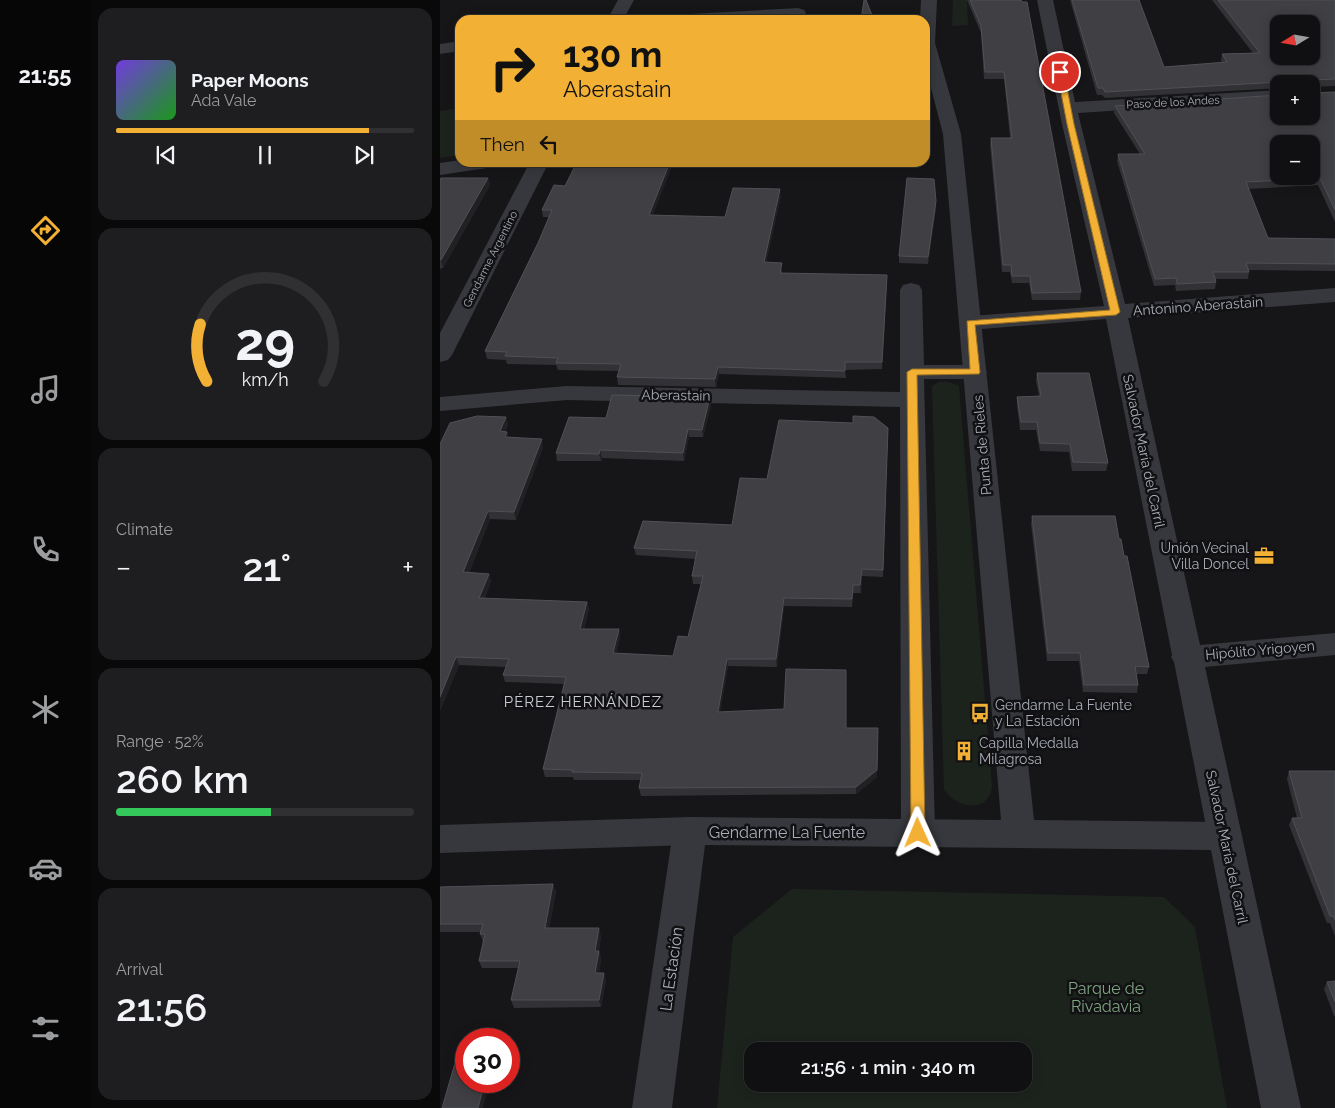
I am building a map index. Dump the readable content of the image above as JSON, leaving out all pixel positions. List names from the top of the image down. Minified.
{"streets":{"street":["Paso de los Andes","Gendarme Argentino","Antonino Aberastain","Aberastain","Punta de Rieles","Salvador María del Carril","Hipólito Yrigoyen","Gendarme La Fuente","La Estación"]},"crossings":[["Paso de los Andes","Salvador María del Carril"],["Antonino Aberastain","Punta de Rieles"],["Antonino Aberastain","Salvador María del Carril"],["Punta de Rieles","Gendarme La Fuente"],["Salvador María del Carril","Hipólito Yrigoyen"],["Salvador María del Carril","Gendarme La Fuente"],["Gendarme La Fuente","La Estación"]],"districts":["PÉREZ HERNÁNDEZ"],"parks":["Parque de Rivadavia"],"places":{"office":["Unión Vecinal Villa Doncel"],"bus stop":["Gendarme La Fuente y La Estación"],"building":["Capilla Medalla Milagrosa"]},"north":"left","page":{"tabs":"21:55","map_buttons":["+","−"],"turn":["130 m","Aberastain"],"song":["Paper Moons","Ada Vale"],"then":"Then","tile":["Climate",["Range · 52%","260 km"],["Arrival","21:56"]],"heat":["−","21°","+"],"limit":"30","trip":"21:56 · 1 min · 340 m","gauge":["29","km/h"]}}
